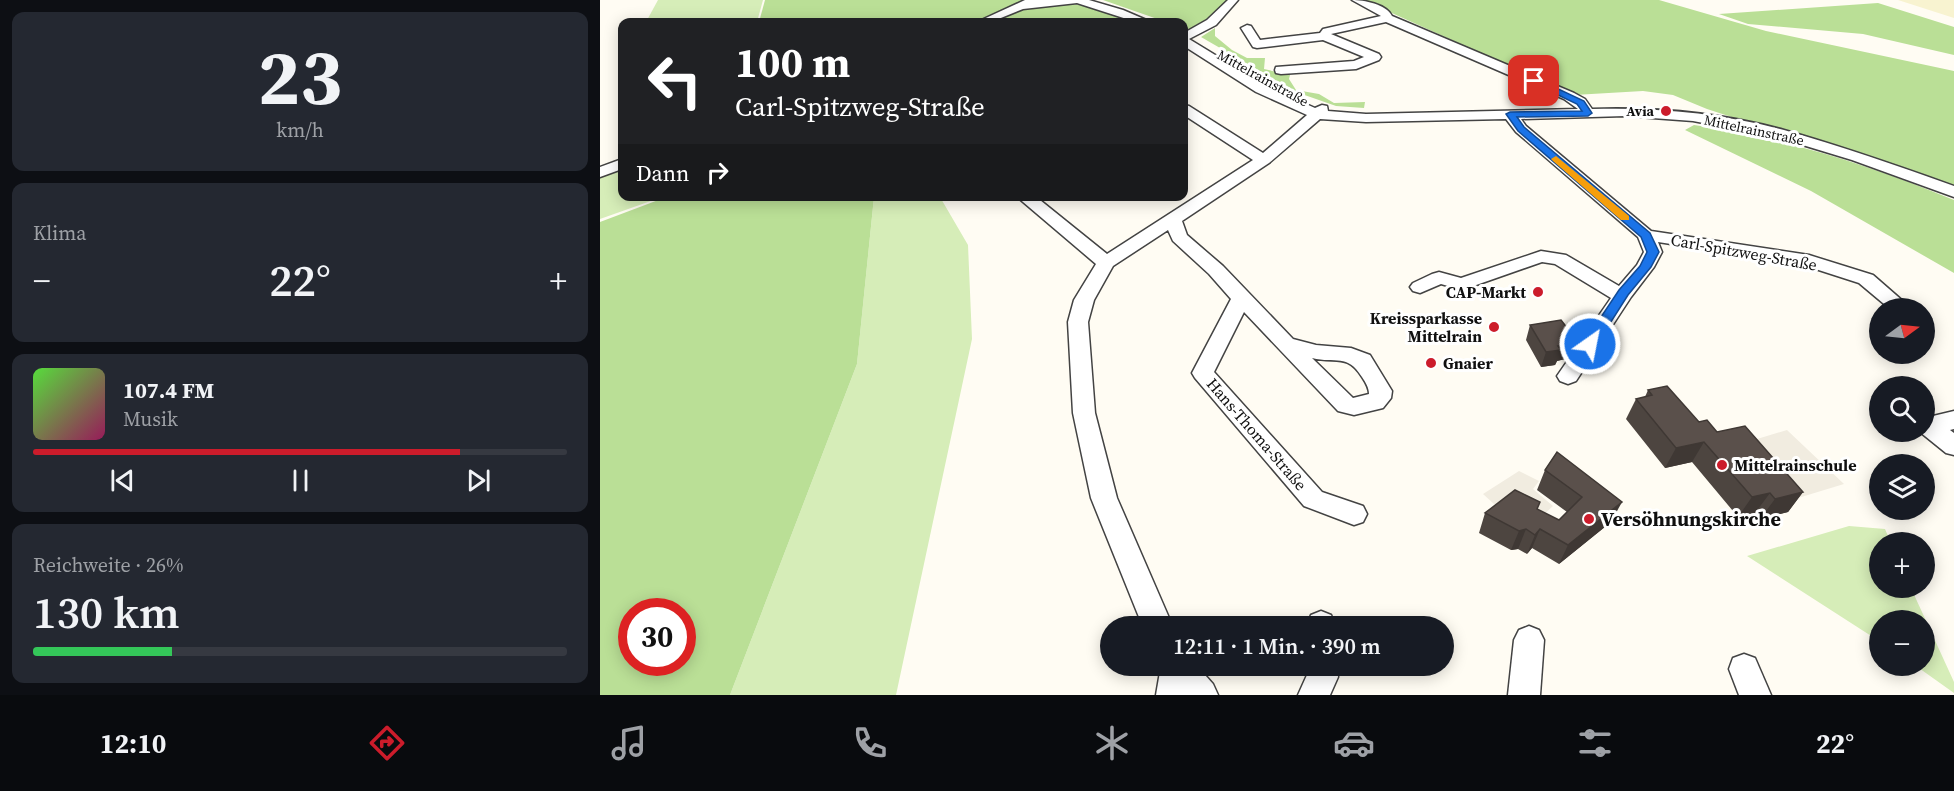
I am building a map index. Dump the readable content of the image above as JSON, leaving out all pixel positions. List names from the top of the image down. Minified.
{"streets":{"street":["Mittelrainstraße","Carl-Spitzweg-Straße","Hans-Thoma-Straße"]},"places":["Avia","CAP-Markt","Kreissparkasse Mittelrain","Gnaier","Mittelrainschule","Versöhnungskirche"],"north":"right","page":{"tile":[["23","km/h"],"Klima",["Reichweite · 26%","130 km"]],"turn":["100 m","Carl-Spitzweg-Straße"],"then":"Dann","heat":["−","22°","+"],"map_buttons":["+","−"],"song":["107.4 FM","Musik"],"limit":"30","trip":"12:11 · 1 Min. · 390 m","tabs":["12:10","22°"]}}
